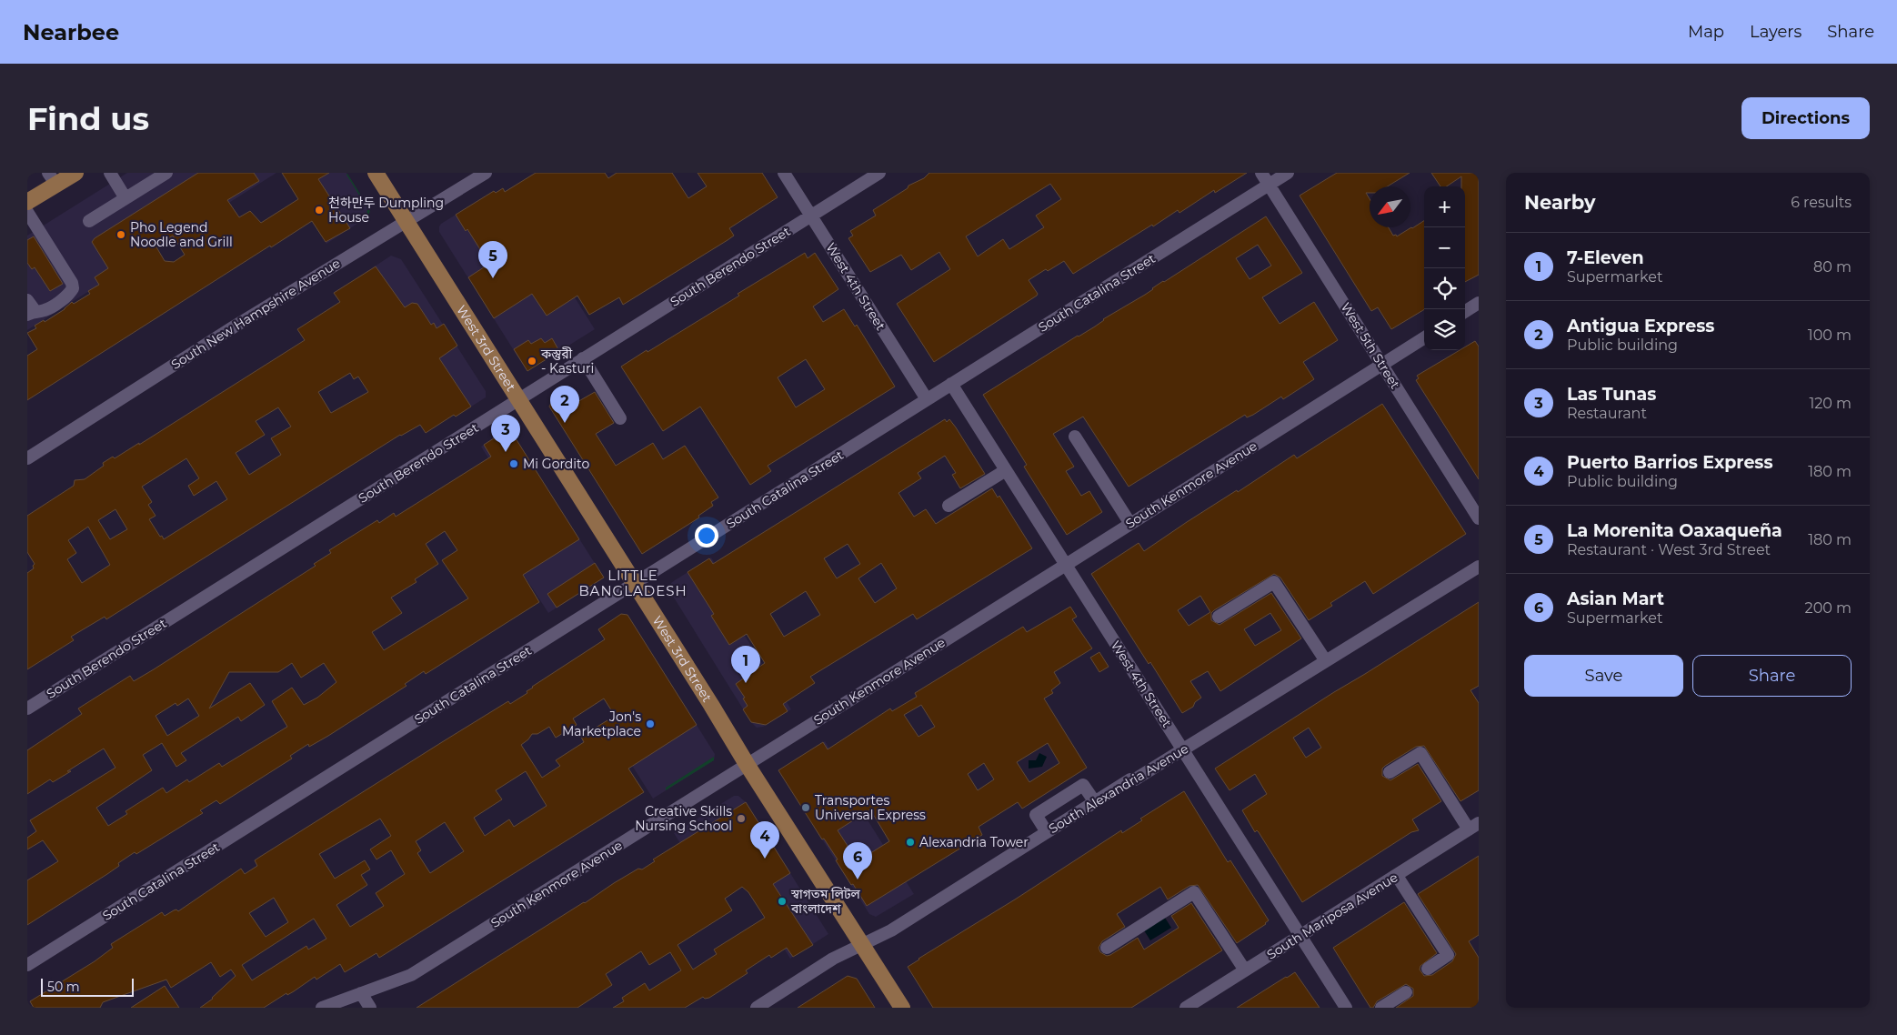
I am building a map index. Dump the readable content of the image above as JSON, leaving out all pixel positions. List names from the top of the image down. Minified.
{"streets":{"main road":["West 3rd Street"],"street":["South Berendo Street","West 4th Street","South Catalina Street","South New Hampshire Avenue","West 5th Street","South Kenmore Avenue","South Alexandria Avenue","South Mariposa Avenue"]},"crossings":[["South Berendo Street","West 4th Street"],["South Berendo Street","West 3rd Street"],["West 4th Street","South Catalina Street"],["West 4th Street","South Kenmore Avenue"],["West 4th Street","South Alexandria Avenue"],["West 4th Street","South Mariposa Avenue"],["South Catalina Street","West 5th Street"],["South Catalina Street","West 3rd Street"],["South New Hampshire Avenue","West 3rd Street"],["West 5th Street","South Kenmore Avenue"],["West 3rd Street","South Kenmore Avenue"],["West 3rd Street","South Alexandria Avenue"]],"districts":["LITTLE BANGLADESH"],"places":["천하만두 Dumpling House","Pho Legend Noodle and Grill","কস্তুরী - Kasturi","Mi Gordito","Jon's Marketplace","Transportes Universal Express","Creative Skills Nursing School","Alexandria Tower","স্বাগতম লিটল বাংলাদেশ"],"scale_bar":"50 m","north":"bottom left","page":{"header":"Nearbee","nav":["Map","Layers","Share"],"buttons":["Directions",["Save","Share"]],"title":"Find us","heading":["Nearby","6 results"],"map_buttons":["+","−"],"list":[{"mark":"1","name":"7-Eleven","note":"Supermarket","value":"80 m"},{"mark":"2","name":"Antigua Express","note":"Public building","value":"100 m"},{"mark":"3","name":"Las Tunas","note":"Restaurant","value":"120 m"},{"mark":"4","name":"Puerto Barrios Express","note":"Public building","value":"180 m"},{"mark":"5","name":"La Morenita Oaxaqueña","note":"Restaurant · West 3rd Street","value":"180 m"},{"mark":"6","name":"Asian Mart","note":"Supermarket","value":"200 m"}],"pins":["5","2","3","1","4","6"],"scale":"50 m"}}
